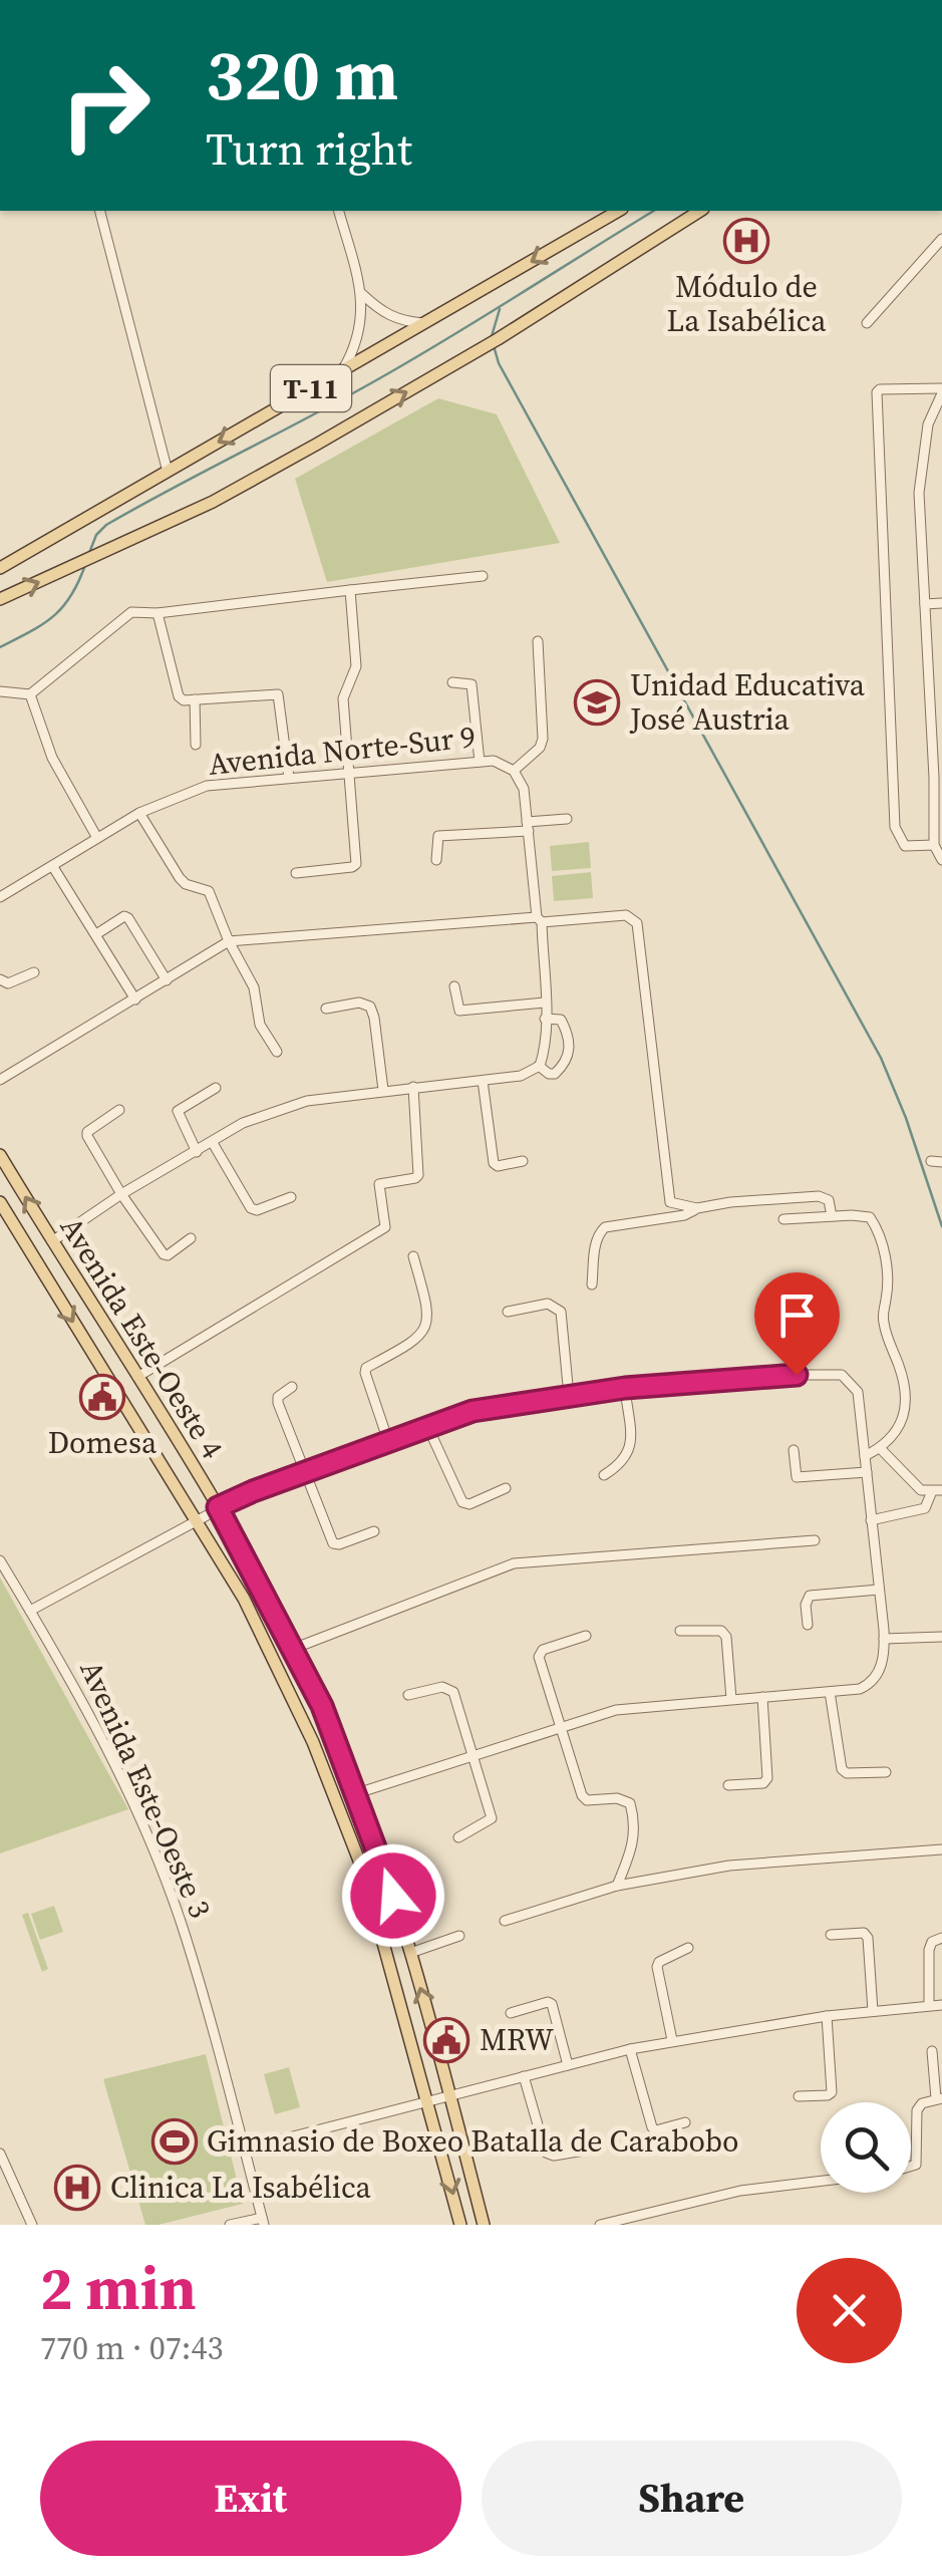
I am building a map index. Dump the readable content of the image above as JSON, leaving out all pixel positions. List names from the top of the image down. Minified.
{"streets":{"main road":["T-11","Avenida Este-Oeste 4"],"street":["Avenida Norte-Sur 9","Avenida Este-Oeste 3"]},"places":{"hospital":["Módulo de La Isabélica","Clinica La Isabélica"],"school or university":["Unidad Educativa José Austria"],"public building":["Domesa","MRW"],"sports":["Gimnasio de Boxeo Batalla de Carabobo"]},"page":{"turn":["320 m","Turn right"],"heading":["2 min","770 m · 07:43"],"buttons":["Exit","Share"]}}
